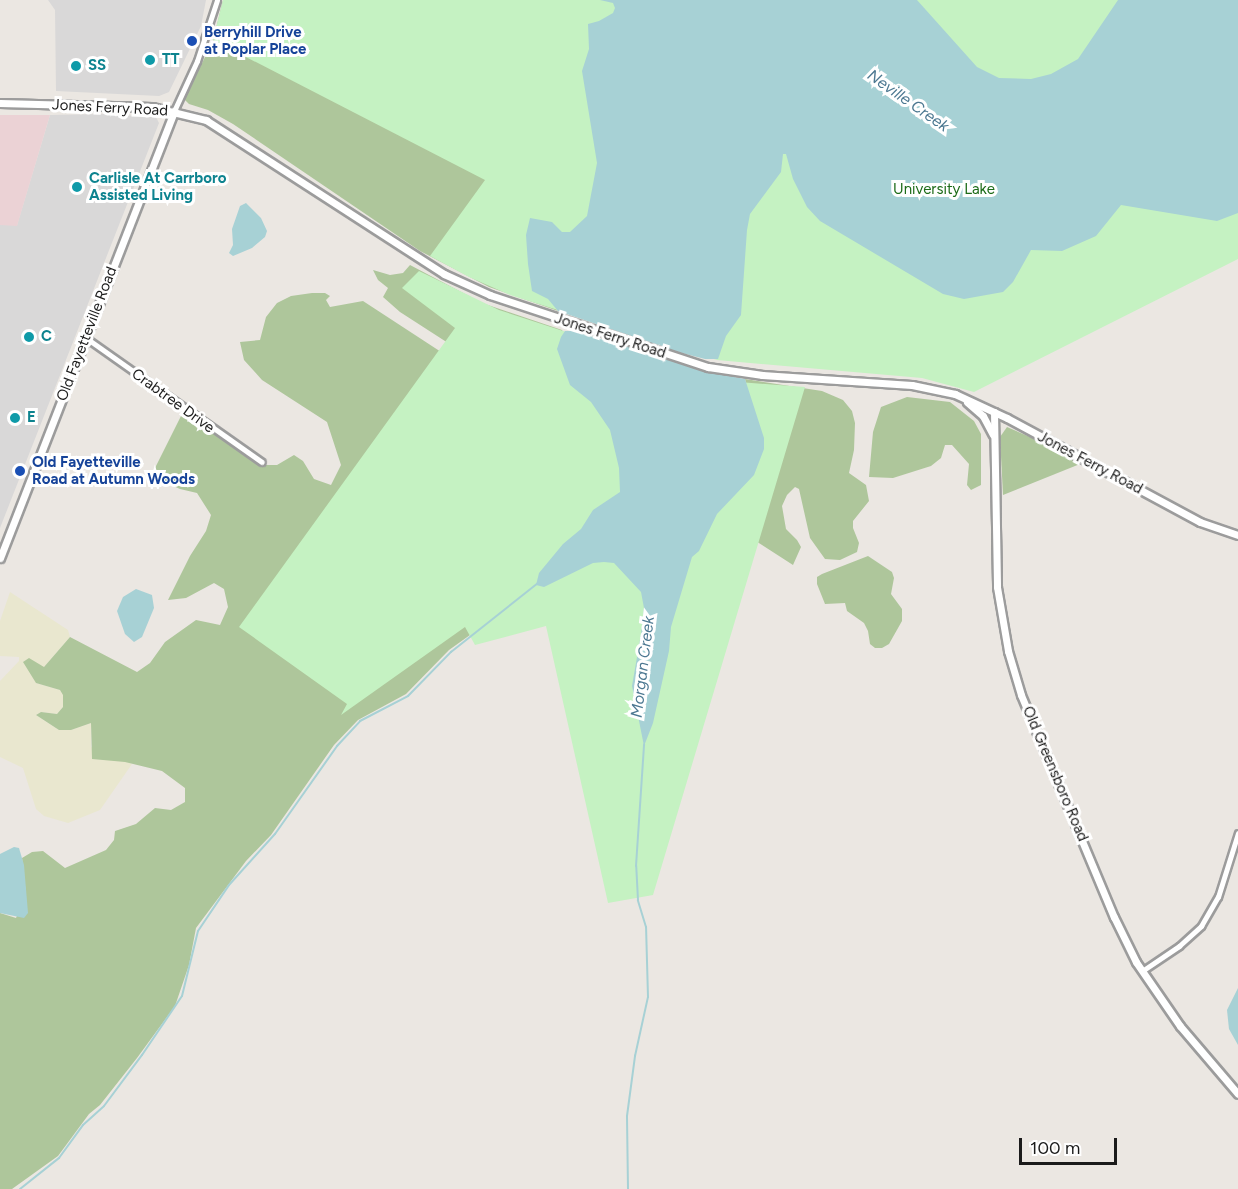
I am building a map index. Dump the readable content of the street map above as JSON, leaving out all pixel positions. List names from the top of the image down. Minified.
{"streets":{"street":["Jones Ferry Road","Old Fayetteville Road","Crabtree Drive","Old Greensboro Road"]},"crossings":[["Jones Ferry Road","Old Fayetteville Road"],["Jones Ferry Road","Old Greensboro Road"],["Old Fayetteville Road","Crabtree Drive"]],"water":["Neville Creek","Morgan Creek"],"parks":["University Lake"],"places":["Berryhill Drive at Poplar Place","TT","SS","Carlisle At Carrboro Assisted Living","C","E","Old Fayetteville Road at Autumn Woods"],"scale_bar":"100 m"}
